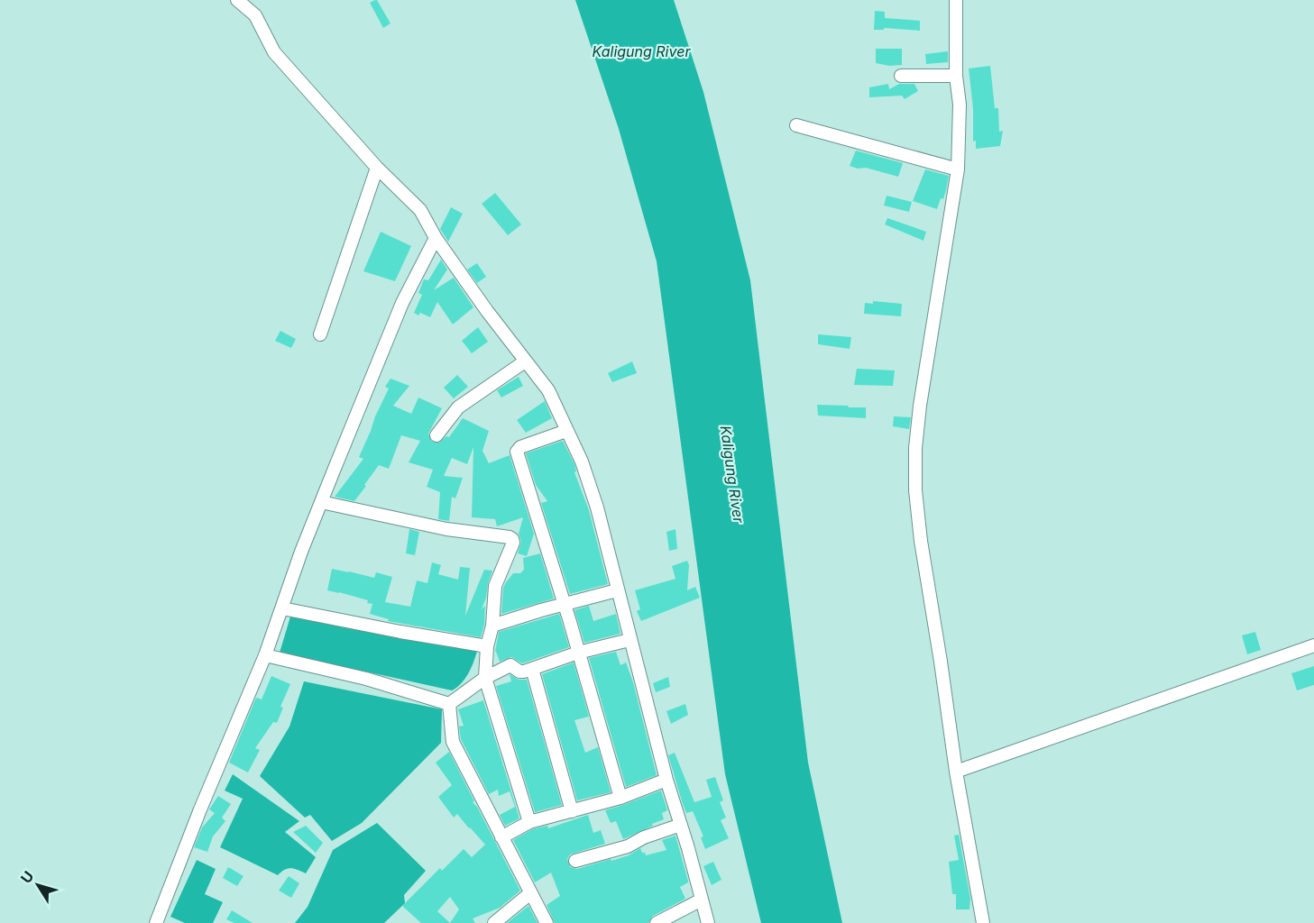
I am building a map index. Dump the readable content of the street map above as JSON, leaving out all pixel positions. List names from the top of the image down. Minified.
{"water":["Kaligung River"],"north":"top left"}
